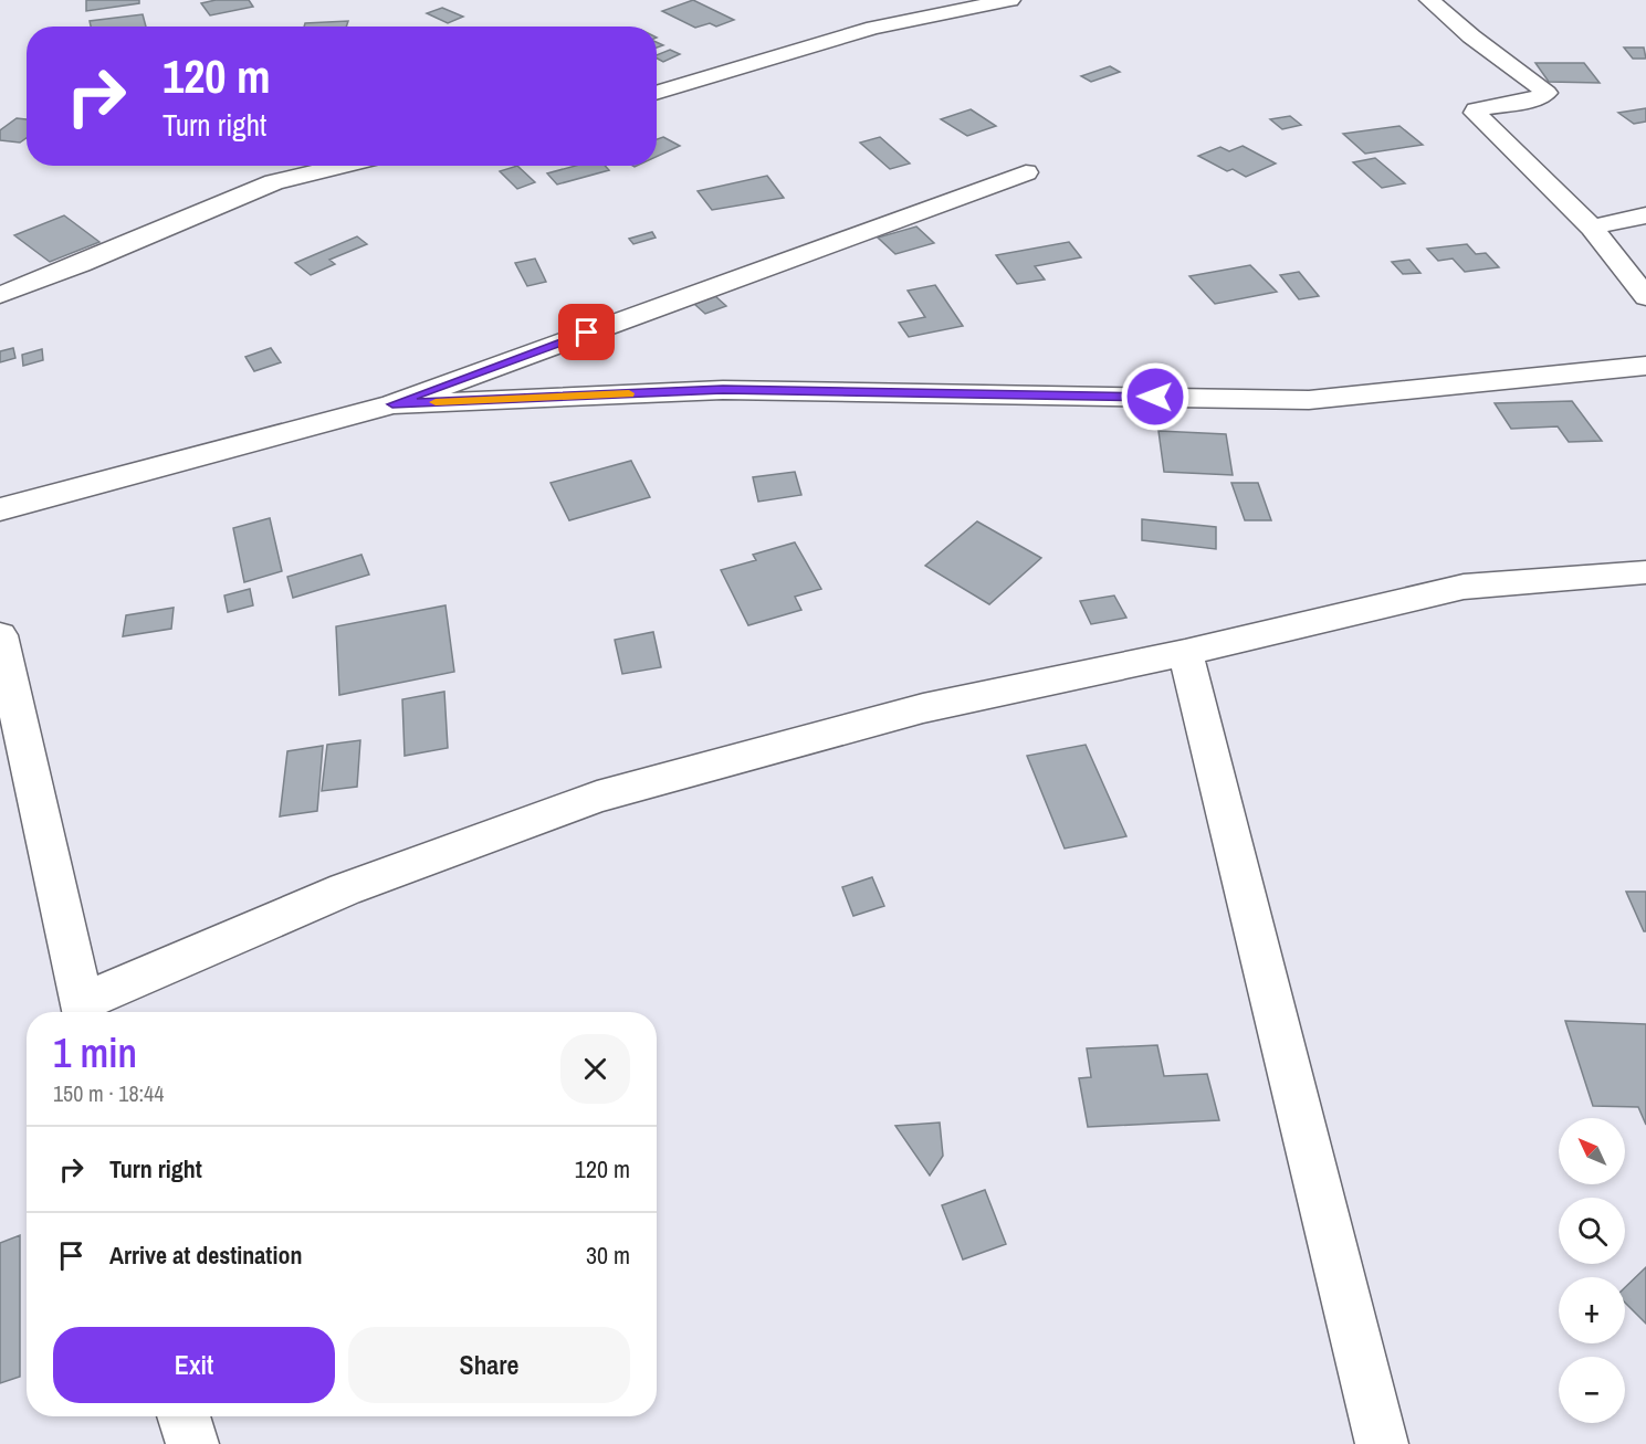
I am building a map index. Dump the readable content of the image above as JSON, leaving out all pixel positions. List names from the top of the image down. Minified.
{"north":"top left","page":{"turn":["120 m","Turn right"],"heading":["1 min","150 m · 18:44"],"map_buttons":["+","−"],"list":[{"name":"Turn right","value":"120 m"},{"name":"Arrive at destination","value":"30 m"}],"buttons":["Exit","Share"]}}
